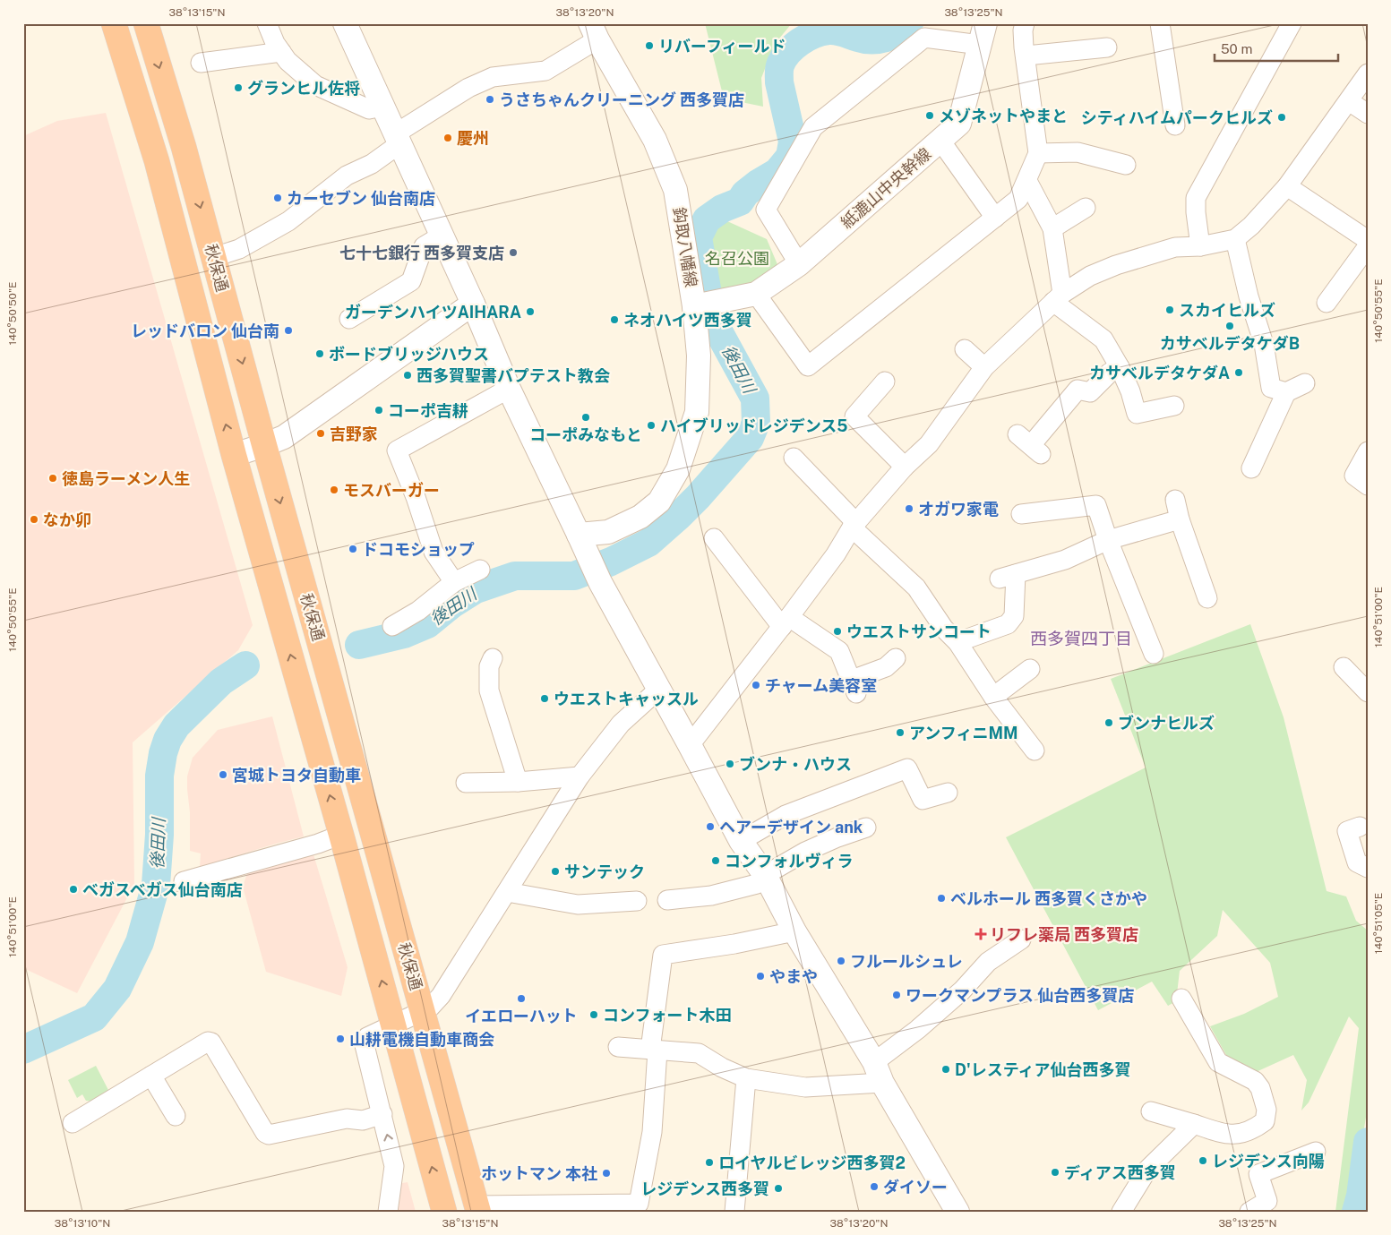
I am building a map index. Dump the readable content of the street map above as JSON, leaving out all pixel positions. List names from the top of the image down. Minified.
{"streets":{"highway":["秋保通"],"street":["紙漉山中央幹線","鈎取八幡線"]},"crossings":[["紙漉山中央幹線","鈎取八幡線"]],"districts":["西多賀四丁目"],"water":["後田川"],"parks":["名召公園"],"places":{"other":["リバーフィールド","グランヒル佐将","うさちゃんクリーニング 西多賀店","メゾネットやまと","シティハイムパークヒルズ","慶州","カーセブン 仙台南店","七十七銀行 西多賀支店","スカイヒルズ","ガーデンハイツAIHARA","ネオハイツ西多賀","カサベルデタケダB","レッドバロン 仙台南","ボードブリッジハウス","カサベルデタケダA","西多賀聖書バプテスト教会","コーポ吉耕","コーポみなもと","ハイブリッドレジデンス5","吉野家","徳島ラーメン人生","モスバーガー","オガワ家電","なか卯","ドコモショップ","ウエストサンコート","チャーム美容室","ウエストキャッスル","ブンナヒルズ","アンフィニMM","ブンナ・ハウス","宮城トヨタ自動車","ヘアーデザイン ank","コンフォルヴィラ","サンテック","ベガスベガス仙台南店","ベルホール 西多賀くさかや","フルールシュレ","やまや","ワークマンプラス 仙台西多賀店","イエローハット","コンフォート木田","山耕電機自動車商会","D'レスティア仙台西多賀","レジデンス向陽","ロイヤルビレッジ西多賀2","ディアス西多賀","ホットマン 本社","ダイソー","レジデンス西多賀"],"health":["リフレ薬局 西多賀店"]},"scale_bar":"50 m","coordinates":["38°13'15\"N","38°13'20\"N","38°13'25\"N","140°50'55\"E","140°50'50\"E","140°51'00\"E","140°51'05\"E","38°13'10\"N"]}
